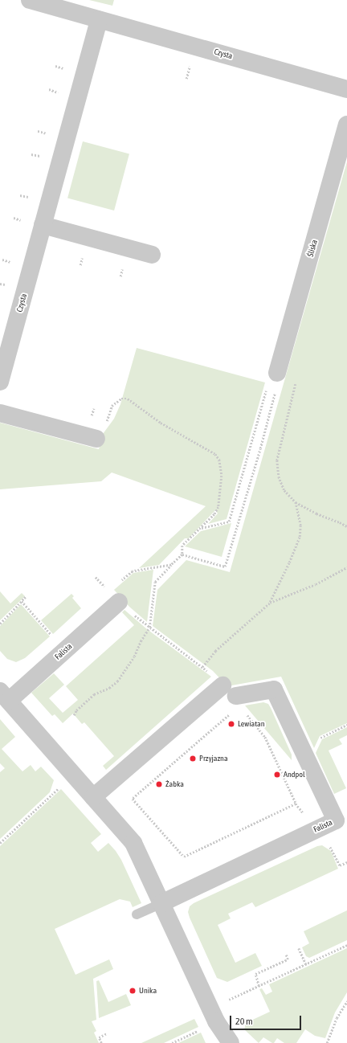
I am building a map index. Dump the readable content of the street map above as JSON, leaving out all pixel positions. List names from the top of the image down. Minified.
{"streets":{"street":["Czysta","Śliska","Falista"]},"places":["Lewiatan","Przyjazna","Andpol","Żabka","Unika"],"scale_bar":"20 m"}
